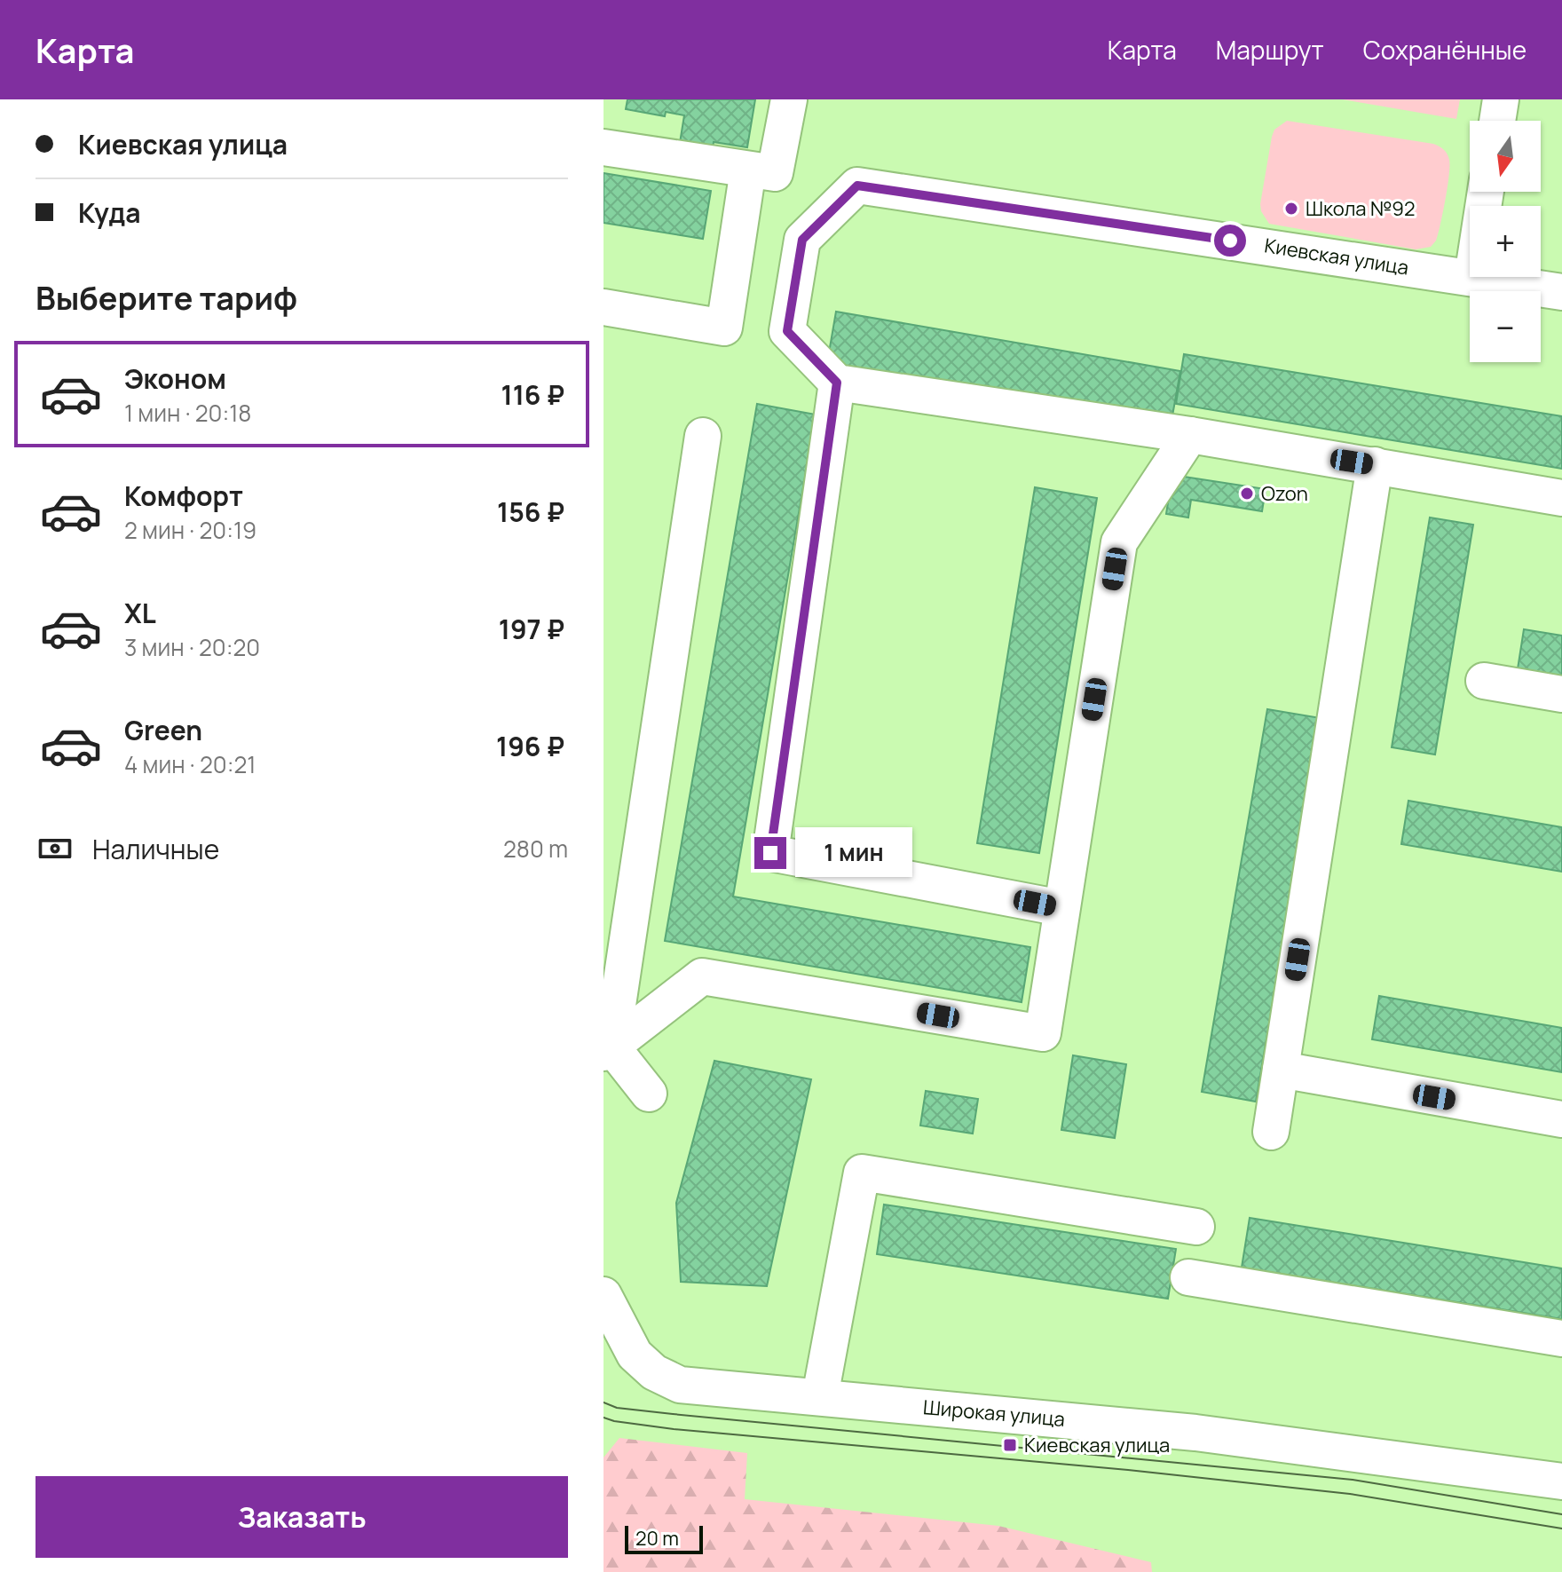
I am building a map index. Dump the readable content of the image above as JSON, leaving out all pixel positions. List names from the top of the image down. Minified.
{"streets":{"street":["Киевская улица","Широкая улица"]},"places":{"other":["Школа №92","Ozon"],"transit":["Киевская улица"]},"scale_bar":"20 m","north":"bottom","page":{"header":"Карта","nav":["Карта","Маршрут","Сохранённые"],"banner":["Киевская улица","Куда"],"map_buttons":["+","−"],"heading":"Выберите тариф","list":[{"name":"Эконом","note":"1 мин · 20:18","value":"116 ₽"},{"name":"Комфорт","note":"2 мин · 20:19","value":"156 ₽"},{"name":"XL","note":"3 мин · 20:20","value":"197 ₽"},{"name":"Green","note":"4 мин · 20:21","value":"196 ₽"}],"pay":["Наличные","280 m"],"bubble":"1 мин","buttons":"Заказать","scale":"20 m"}}
